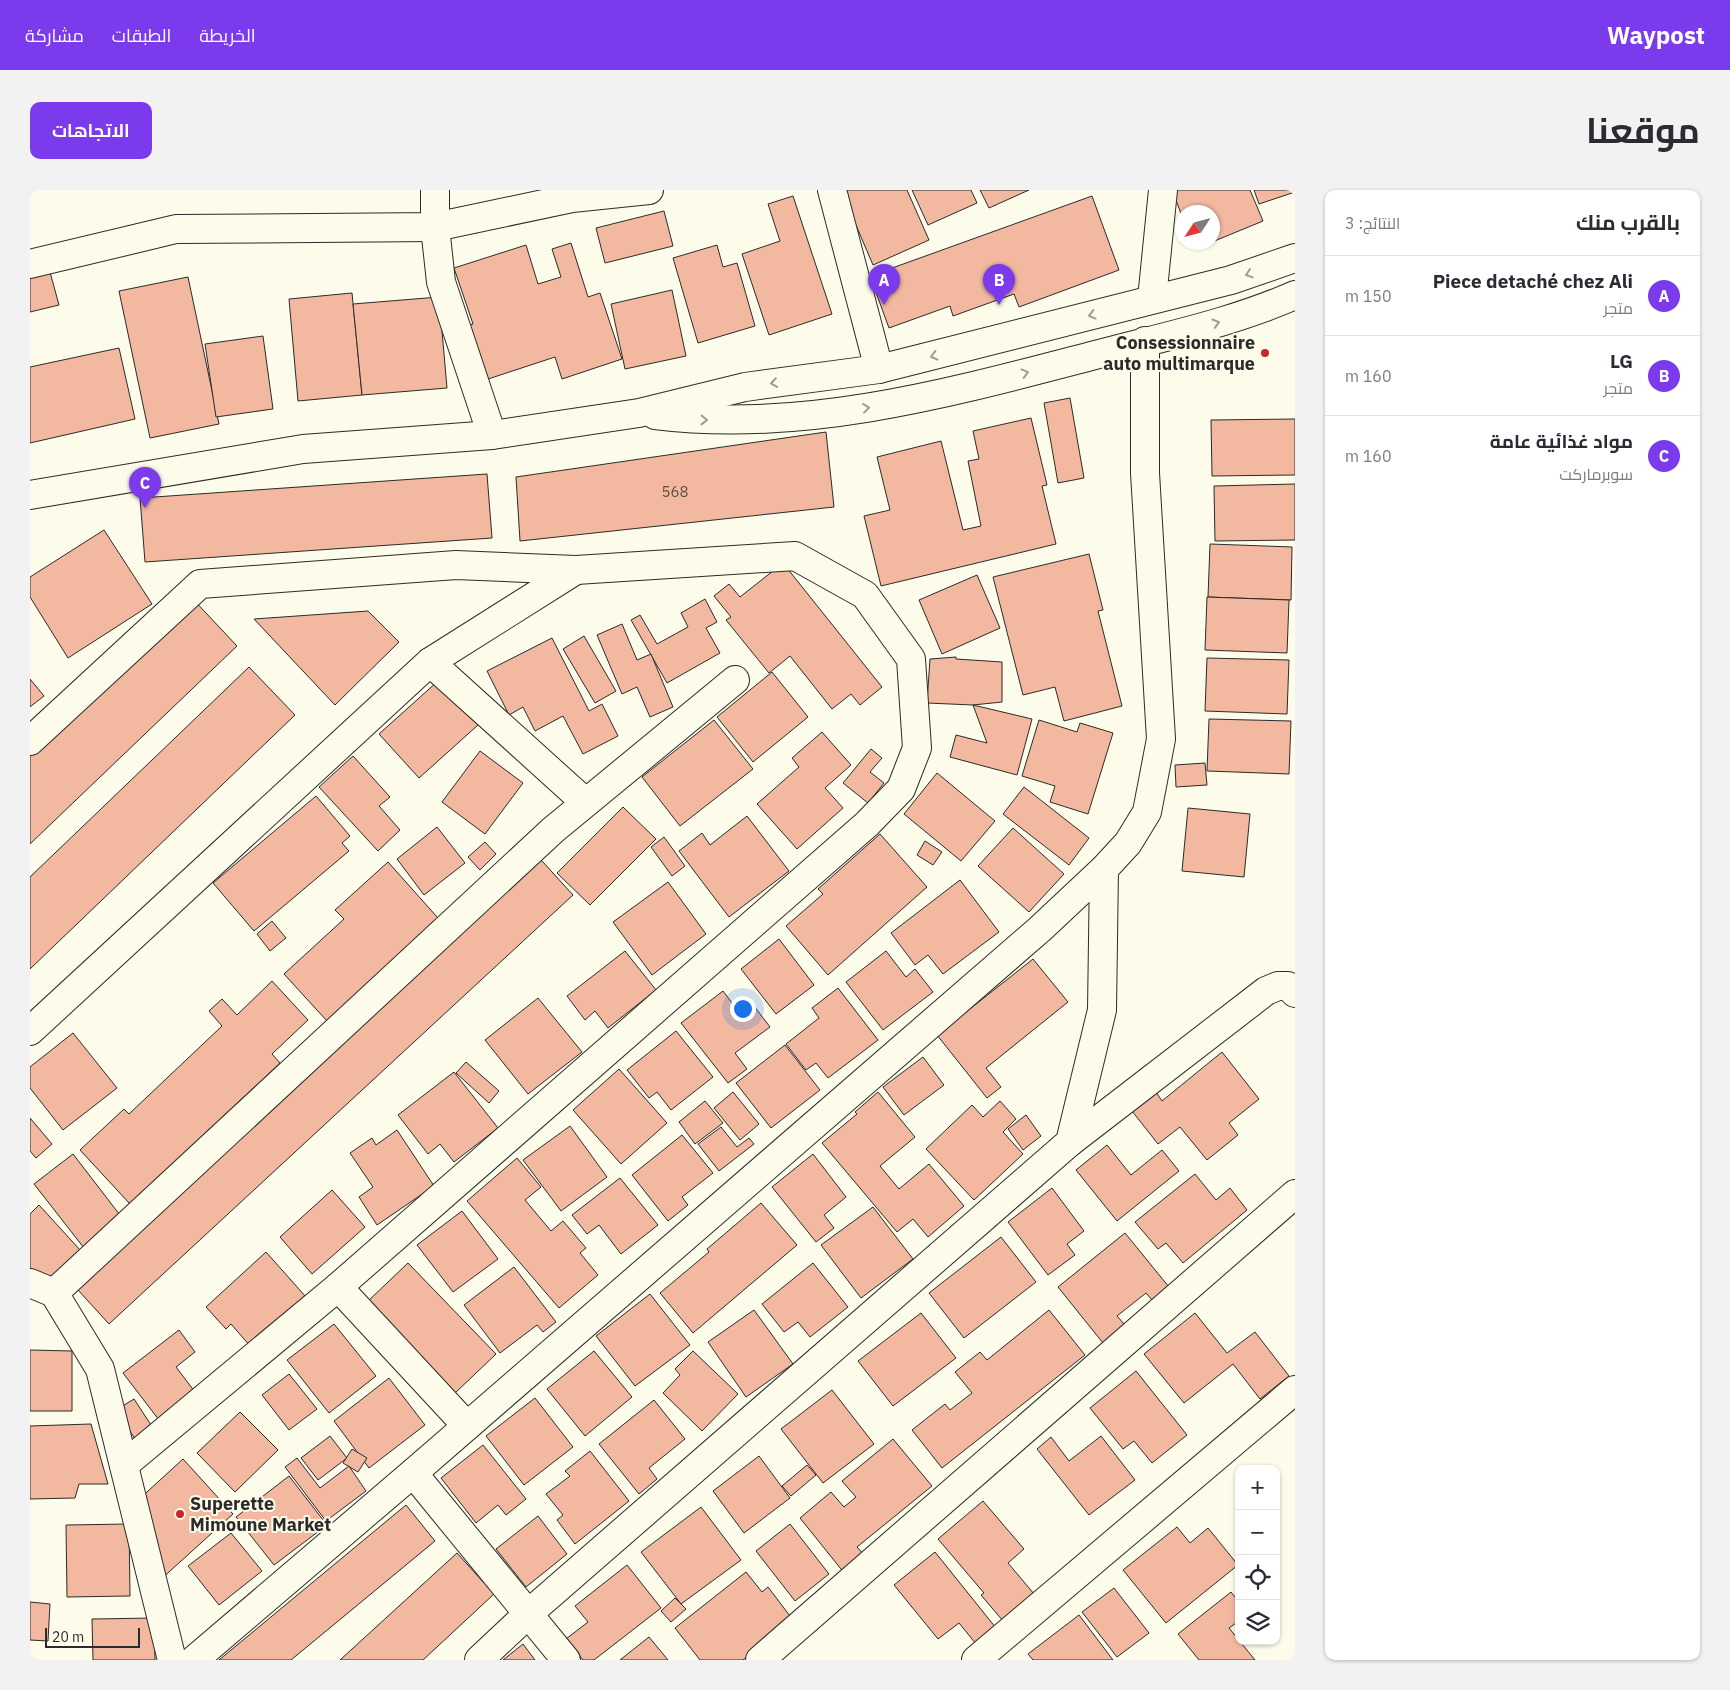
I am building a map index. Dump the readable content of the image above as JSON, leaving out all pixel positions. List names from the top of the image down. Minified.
{"places":["Consessionnaire auto multimarque","Superette Mimoune Market"],"house_numbers":["568"],"scale_bar":"20 m","north":"bottom left","page":{"header":"Waypost","nav":["الخريطة","الطبقات","مشاركة"],"title":"موقعنا","buttons":"الاتجاهات","heading":["بالقرب منك","النتائج: 3"],"list":[{"mark":"A","name":"Piece detaché chez Ali","note":"متجر","value":"150 m"},{"mark":"B","name":"LG","note":"متجر","value":"160 m"},{"mark":"C","name":"مواد غذائية عامة","note":"سوبرماركت","value":"160 m"}],"pins":["A","B","C"],"map_buttons":["+","−"],"scale":"20 m"}}
